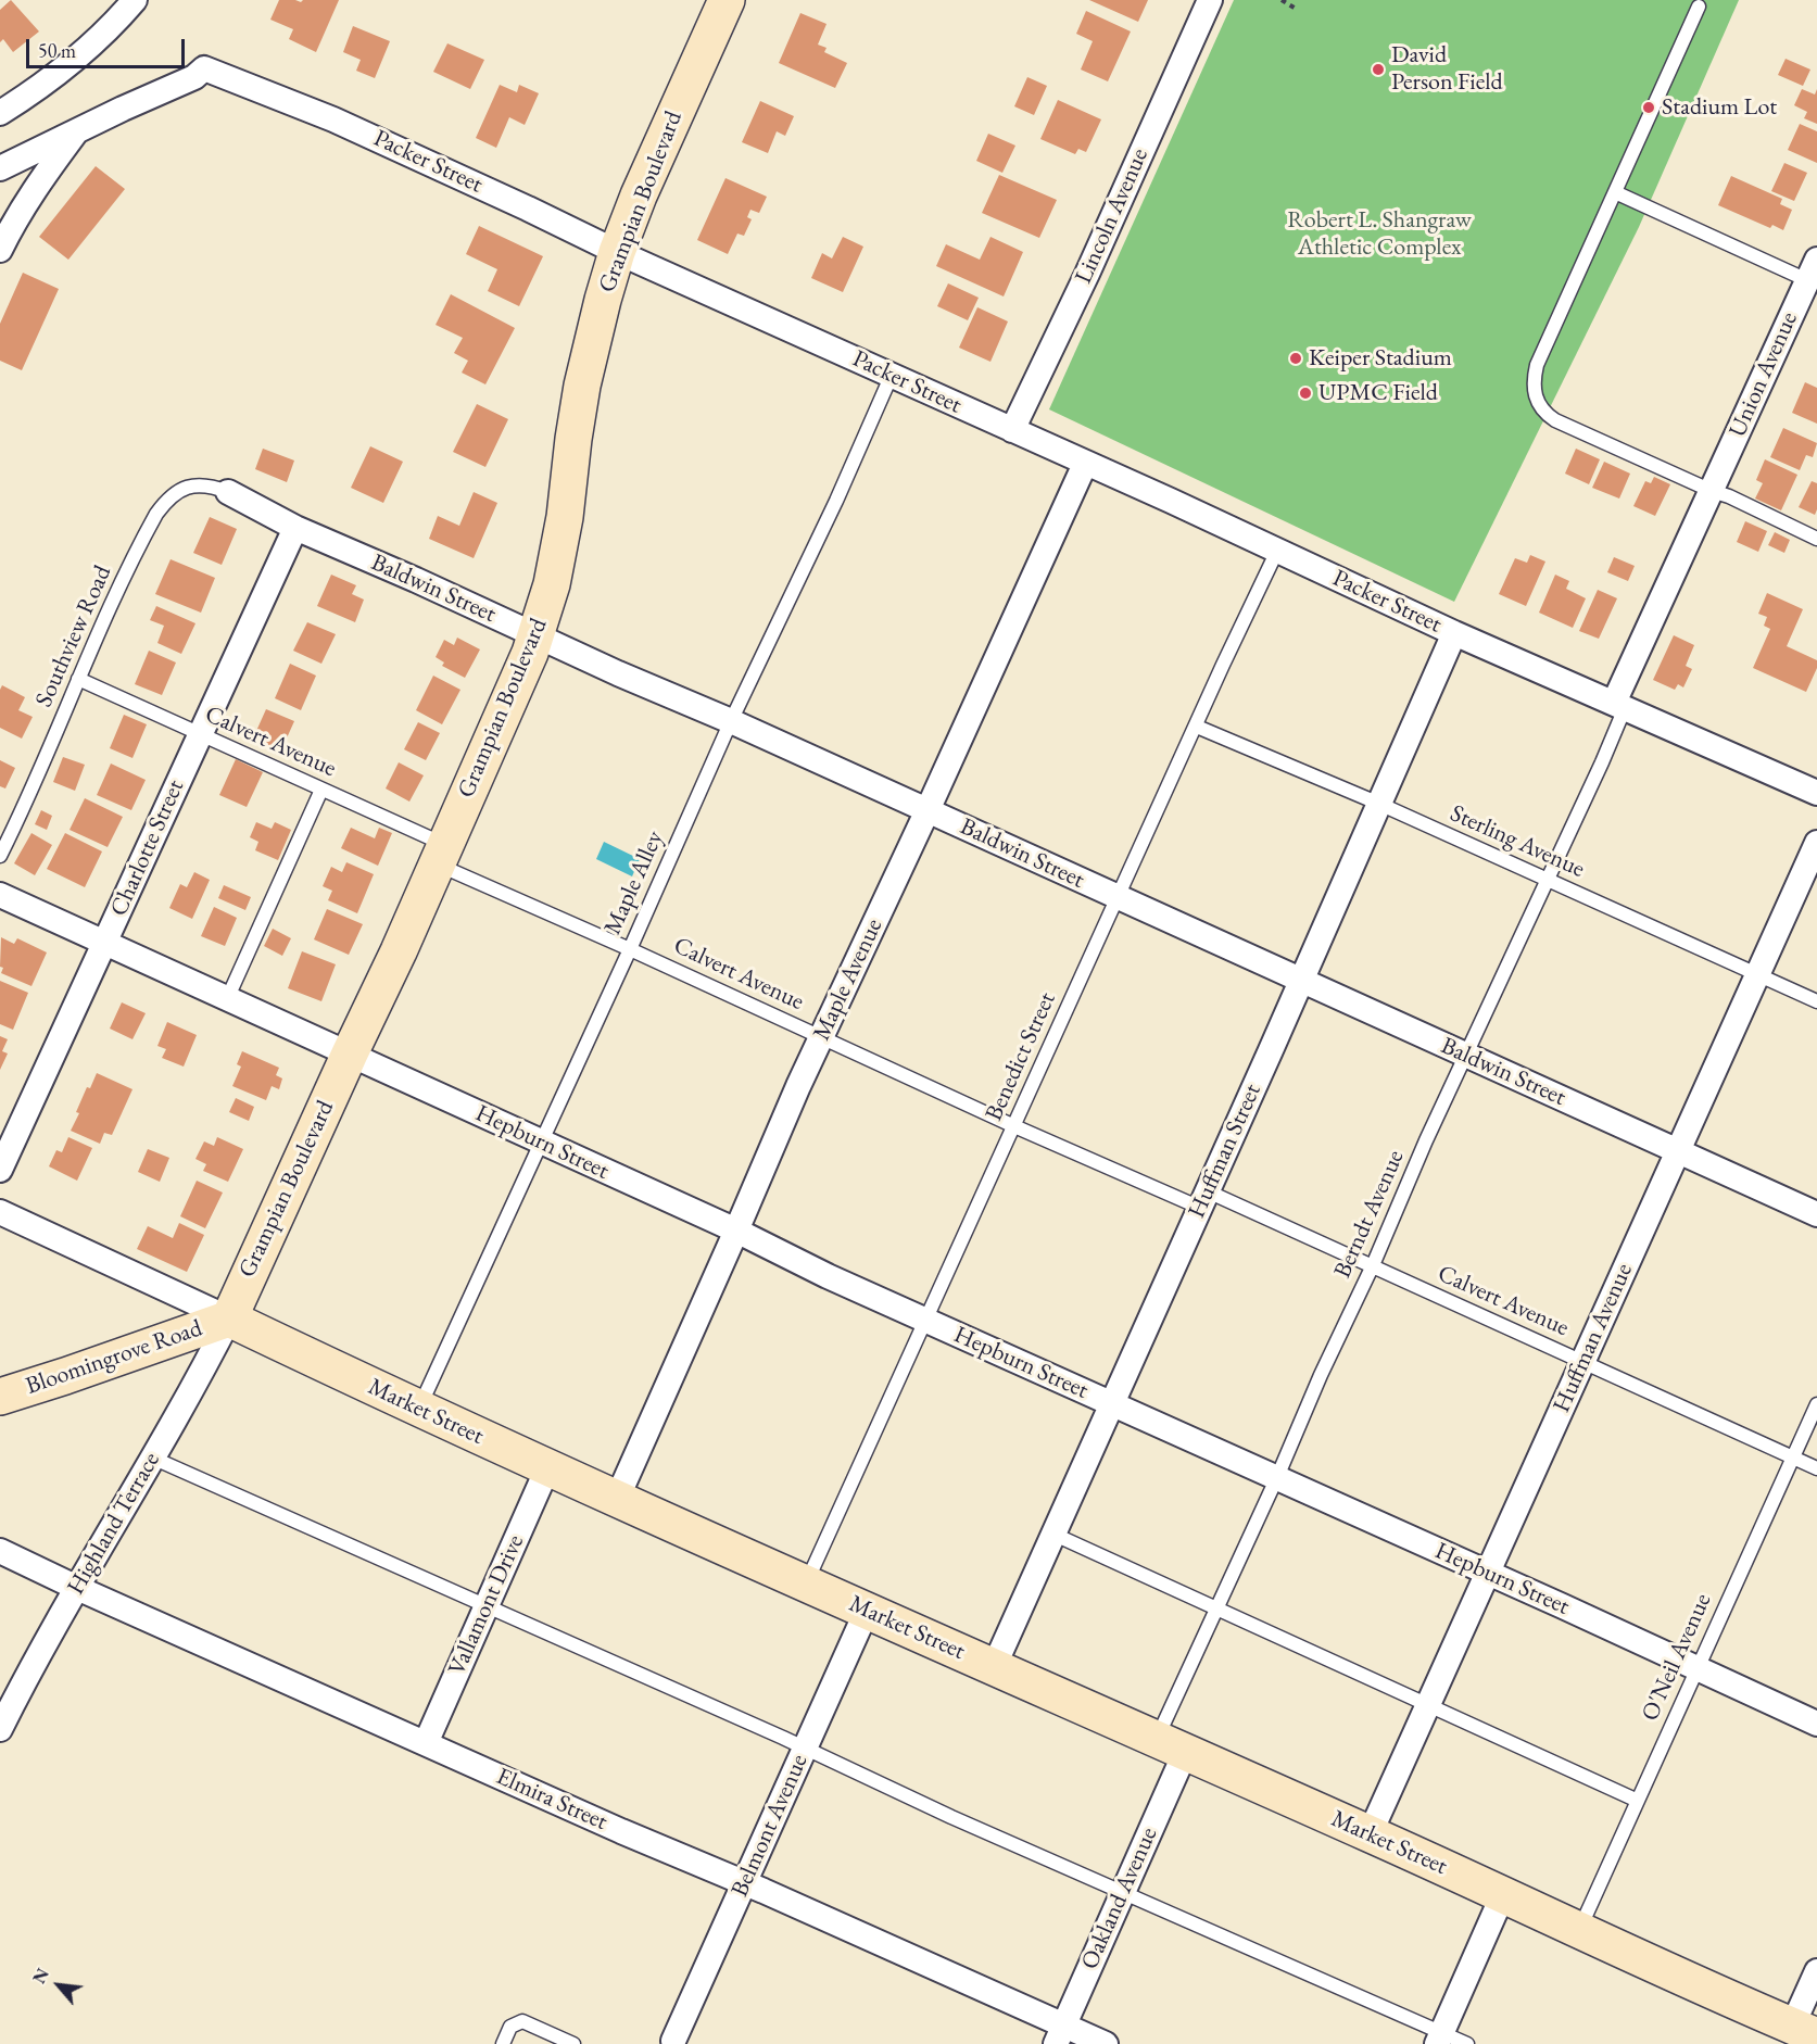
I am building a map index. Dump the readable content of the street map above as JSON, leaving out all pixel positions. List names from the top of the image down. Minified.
{"streets":{"main road":["Grampian Boulevard","Bloomingrove Road","Market Street"],"street":["Packer Street","Lincoln Avenue","Union Avenue","Baldwin Street","Charlotte Street","Maple Avenue","Hepburn Street","Huffman Street","Huffman Avenue","Highland Terrace","Vallamont Drive","Elmira Street","Belmont Avenue","Oakland Avenue"],"lane":["Southview Road","Calvert Avenue","Sterling Avenue","Maple Alley","Benedict Street","Berndt Avenue","O'Neil Avenue"]},"crossings":[["Packer Street","Grampian Boulevard"],["Packer Street","Lincoln Avenue"],["Packer Street","Union Avenue"],["Packer Street","Maple Alley"],["Packer Street","Maple Avenue"],["Packer Street","Benedict Street"],["Packer Street","Huffman Street"],["Packer Street","Berndt Avenue"],["Grampian Boulevard","Baldwin Street"],["Grampian Boulevard","Calvert Avenue"],["Grampian Boulevard","Hepburn Street"],["Grampian Boulevard","Bloomingrove Road"],["Grampian Boulevard","Market Street"],["Grampian Boulevard","Highland Terrace"],["Union Avenue","Berndt Avenue"],["Baldwin Street","Southview Road"],["Baldwin Street","Charlotte Street"],["Baldwin Street","Maple Alley"],["Baldwin Street","Maple Avenue"],["Baldwin Street","Benedict Street"],["Baldwin Street","Huffman Street"],["Baldwin Street","Berndt Avenue"],["Baldwin Street","Huffman Avenue"],["Southview Road","Calvert Avenue"],["Calvert Avenue","Charlotte Street"],["Calvert Avenue","Maple Alley"],["Calvert Avenue","Maple Avenue"],["Calvert Avenue","Benedict Street"],["Calvert Avenue","Huffman Street"],["Calvert Avenue","Berndt Avenue"],["Calvert Avenue","Huffman Avenue"],["Calvert Avenue","O'Neil Avenue"],["Sterling Avenue","Benedict Street"],["Sterling Avenue","Huffman Street"],["Sterling Avenue","Berndt Avenue"],["Sterling Avenue","Huffman Avenue"],["Charlotte Street","Hepburn Street"],["Maple Alley","Hepburn Street"],["Maple Alley","Market Street"],["Maple Avenue","Hepburn Street"],["Maple Avenue","Market Street"],["Benedict Street","Hepburn Street"],["Benedict Street","Market Street"],["Hepburn Street","Huffman Street"],["Hepburn Street","Berndt Avenue"],["Hepburn Street","Huffman Avenue"],["Hepburn Street","O'Neil Avenue"],["Huffman Street","Market Street"],["Berndt Avenue","Market Street"],["Berndt Avenue","Oakland Avenue"],["Huffman Avenue","Market Street"],["Bloomingrove Road","Market Street"],["Bloomingrove Road","Highland Terrace"],["Market Street","Highland Terrace"],["Market Street","Vallamont Drive"],["Market Street","O'Neil Avenue"],["Market Street","Belmont Avenue"],["Market Street","Oakland Avenue"],["Highland Terrace","Elmira Street"],["Vallamont Drive","Elmira Street"],["Elmira Street","Belmont Avenue"],["Elmira Street","Oakland Avenue"]],"parks":["Robert L. Shangraw Athletic Complex"],"places":["David Person Field","Stadium Lot","Keiper Stadium","UPMC Field"],"scale_bar":"50 m","north":"top left"}
